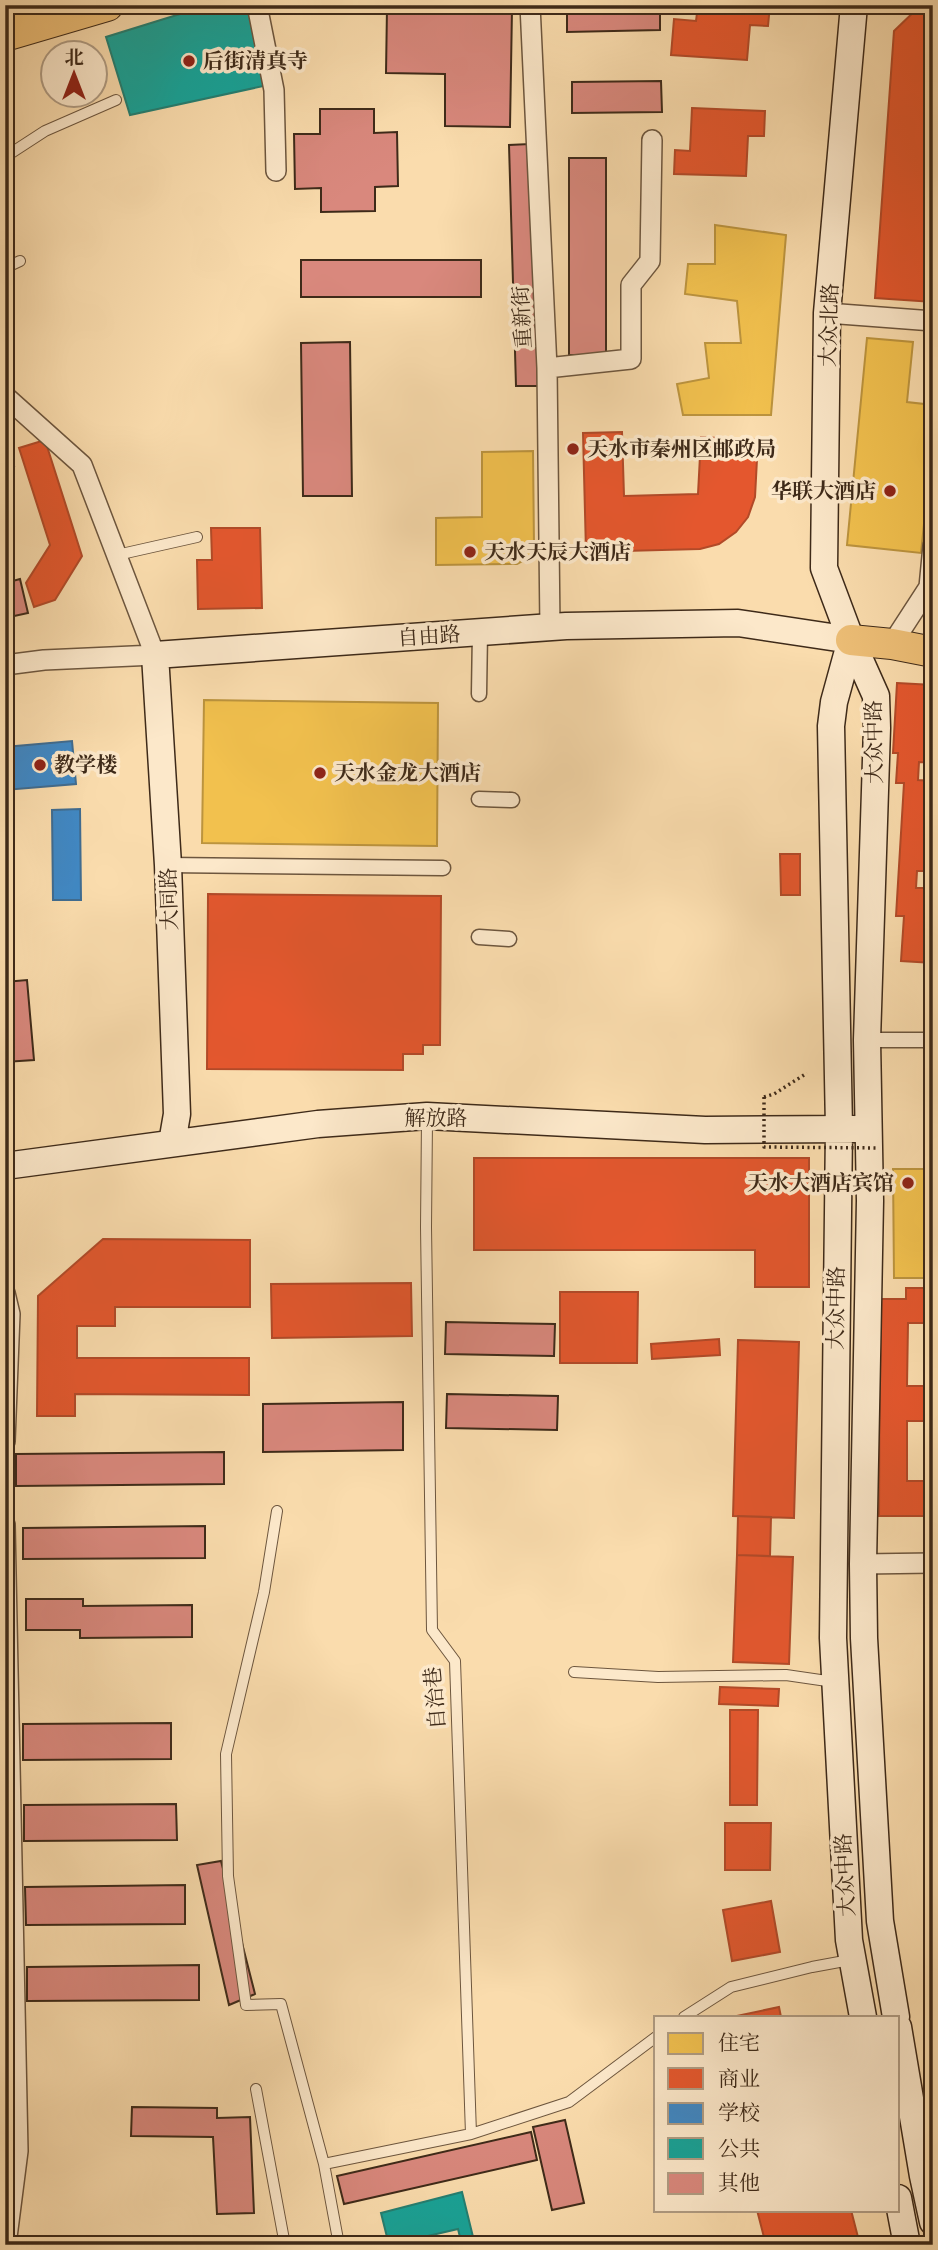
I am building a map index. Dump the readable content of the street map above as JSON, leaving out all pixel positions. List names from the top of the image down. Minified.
{"streets":{"main road":["大众北路","自由路","大众中路","大同路","解放路"],"street":["重新街"],"lane":["自治巷"]},"crossings":[["重新街","自由路"],["大众北路","自由路"],["大众北路","大众中路"],["自由路","大众中路"],["自由路","大同路"],["大众中路","解放路"],["大同路","解放路"],["解放路","自治巷"]],"places":["后街清真寺","天水市秦州区邮政局","华联大酒店","天水天辰大酒店","教学楼","天水金龙大酒店","天水大酒店宾馆"],"legend":["住宅","商业","学校","公共","其他"],"north":"top"}
